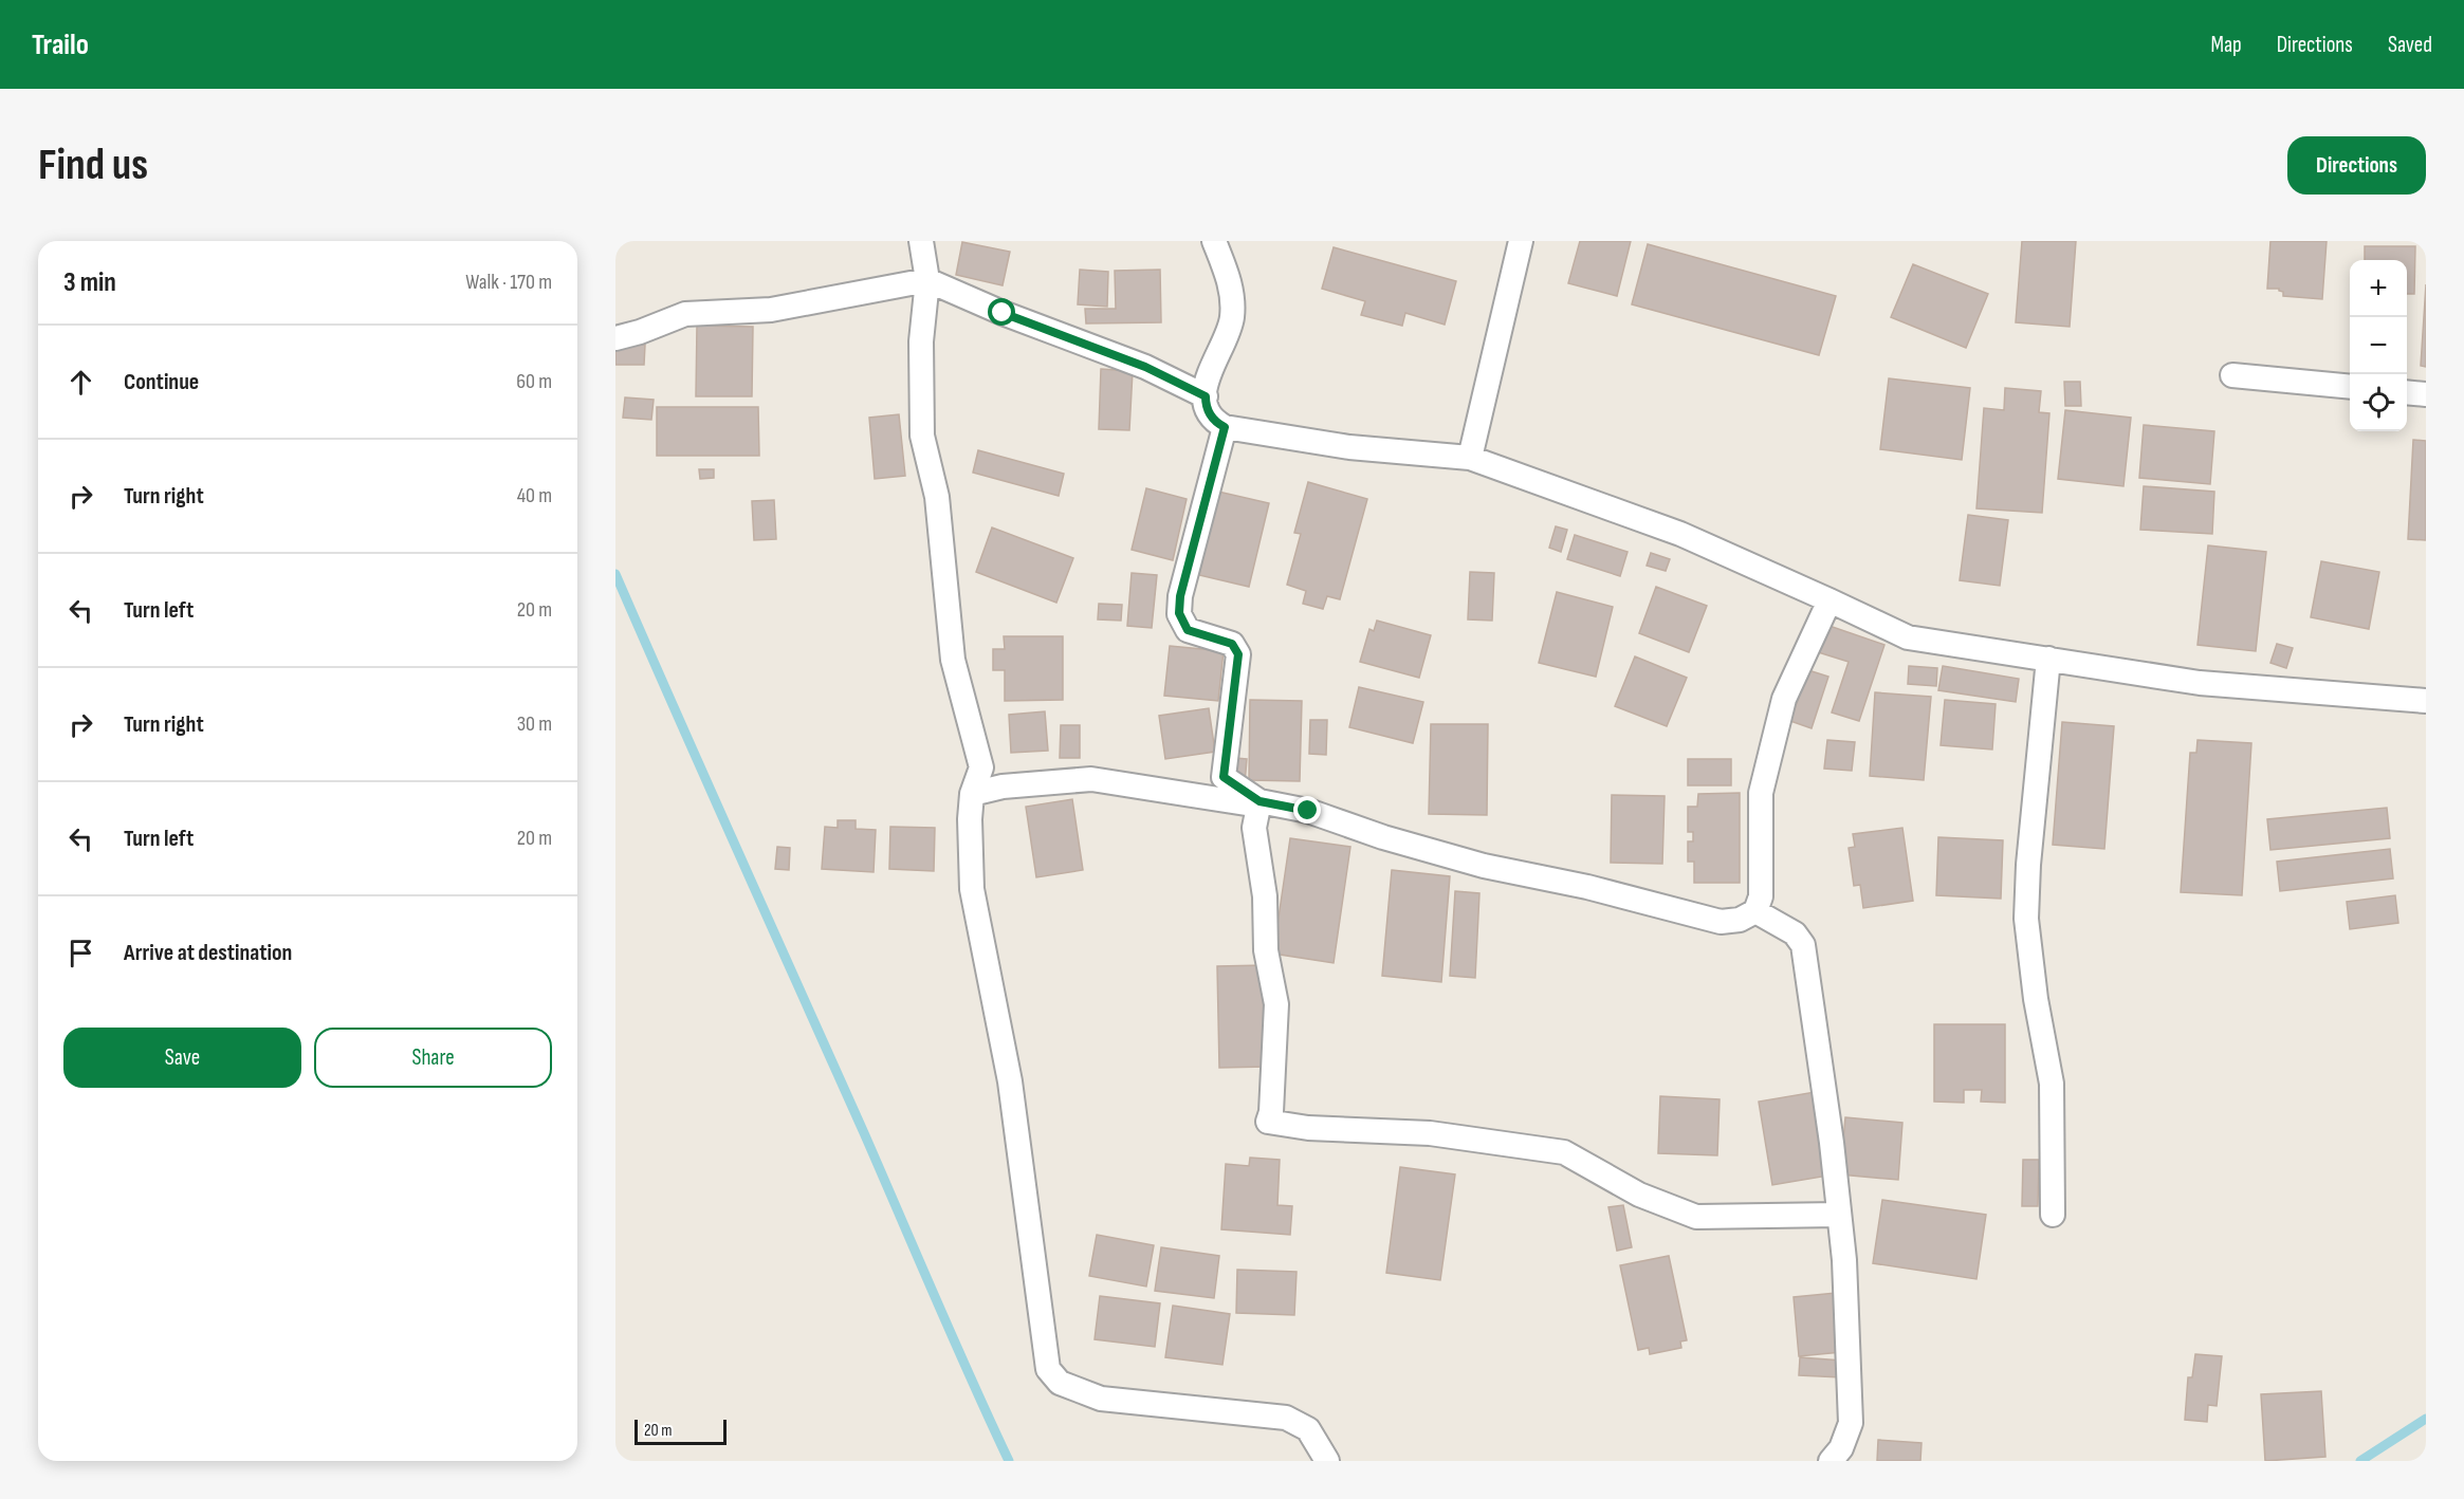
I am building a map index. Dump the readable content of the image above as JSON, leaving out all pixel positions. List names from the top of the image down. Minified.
{"scale_bar":"20 m","page":{"header":"Trailo","nav":["Map","Directions","Saved"],"buttons":["Directions",["Save","Share"]],"title":"Find us","heading":["3 min","Walk · 170 m"],"map_buttons":["+","−"],"list":[["Continue","60 m"],["Turn right","40 m"],["Turn left","20 m"],["Turn right","30 m"],["Turn left","20 m"],"Arrive at destination"],"scale":"20 m"}}
